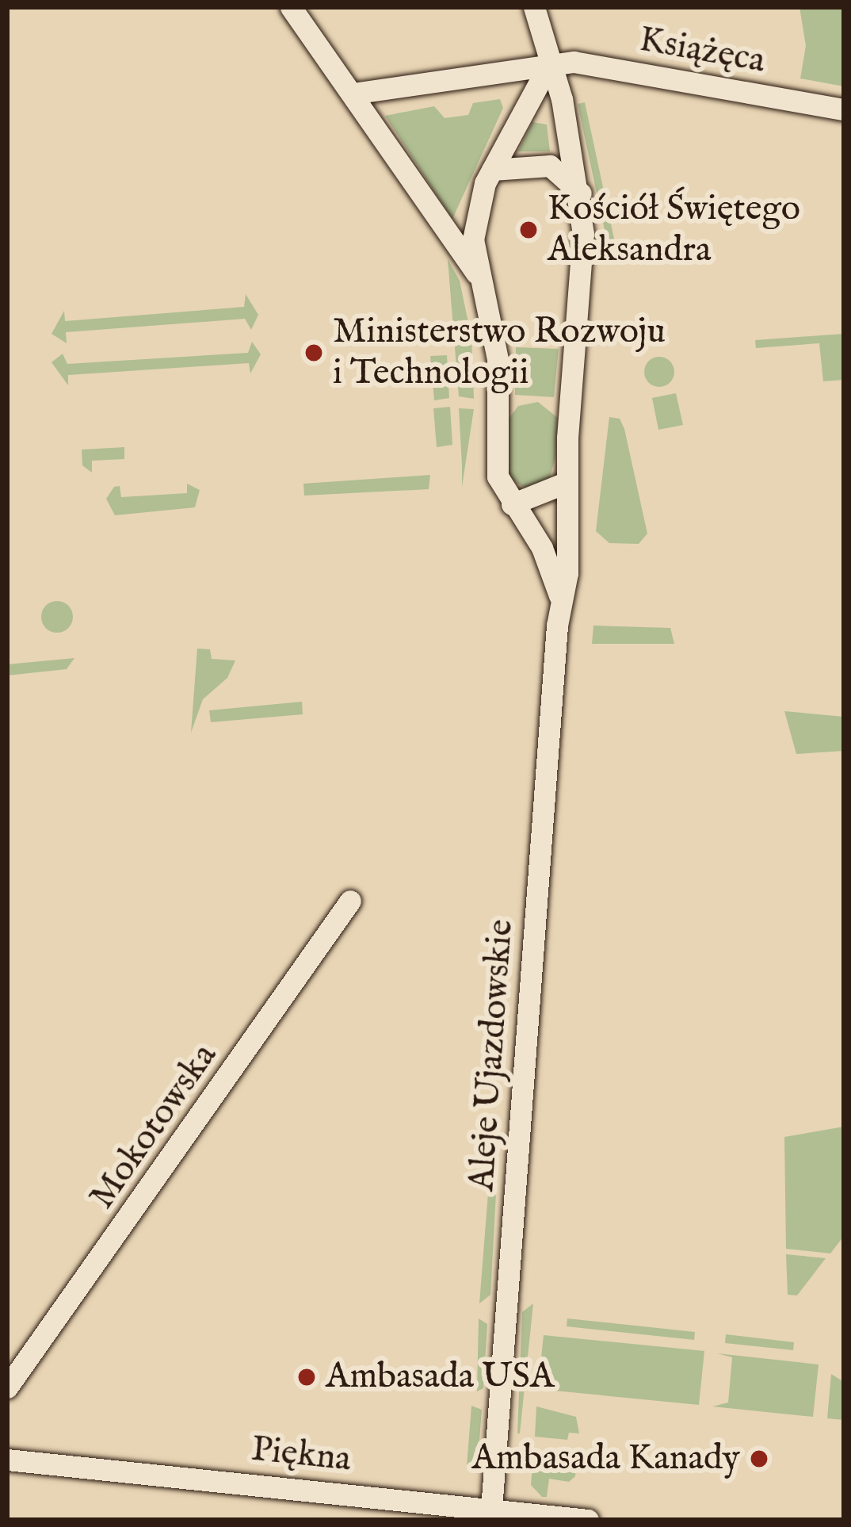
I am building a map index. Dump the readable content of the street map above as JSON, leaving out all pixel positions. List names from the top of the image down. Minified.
{"streets":{"street":["Książęca","Aleje Ujazdowskie","Mokotowska","Piękna"]},"crossings":[["Książęca","Aleje Ujazdowskie"],["Aleje Ujazdowskie","Piękna"]],"places":["Kościół Świętego Aleksandra","Ministerstwo Rozwoju i Technologii","Ambasada USA","Ambasada Kanady"]}
